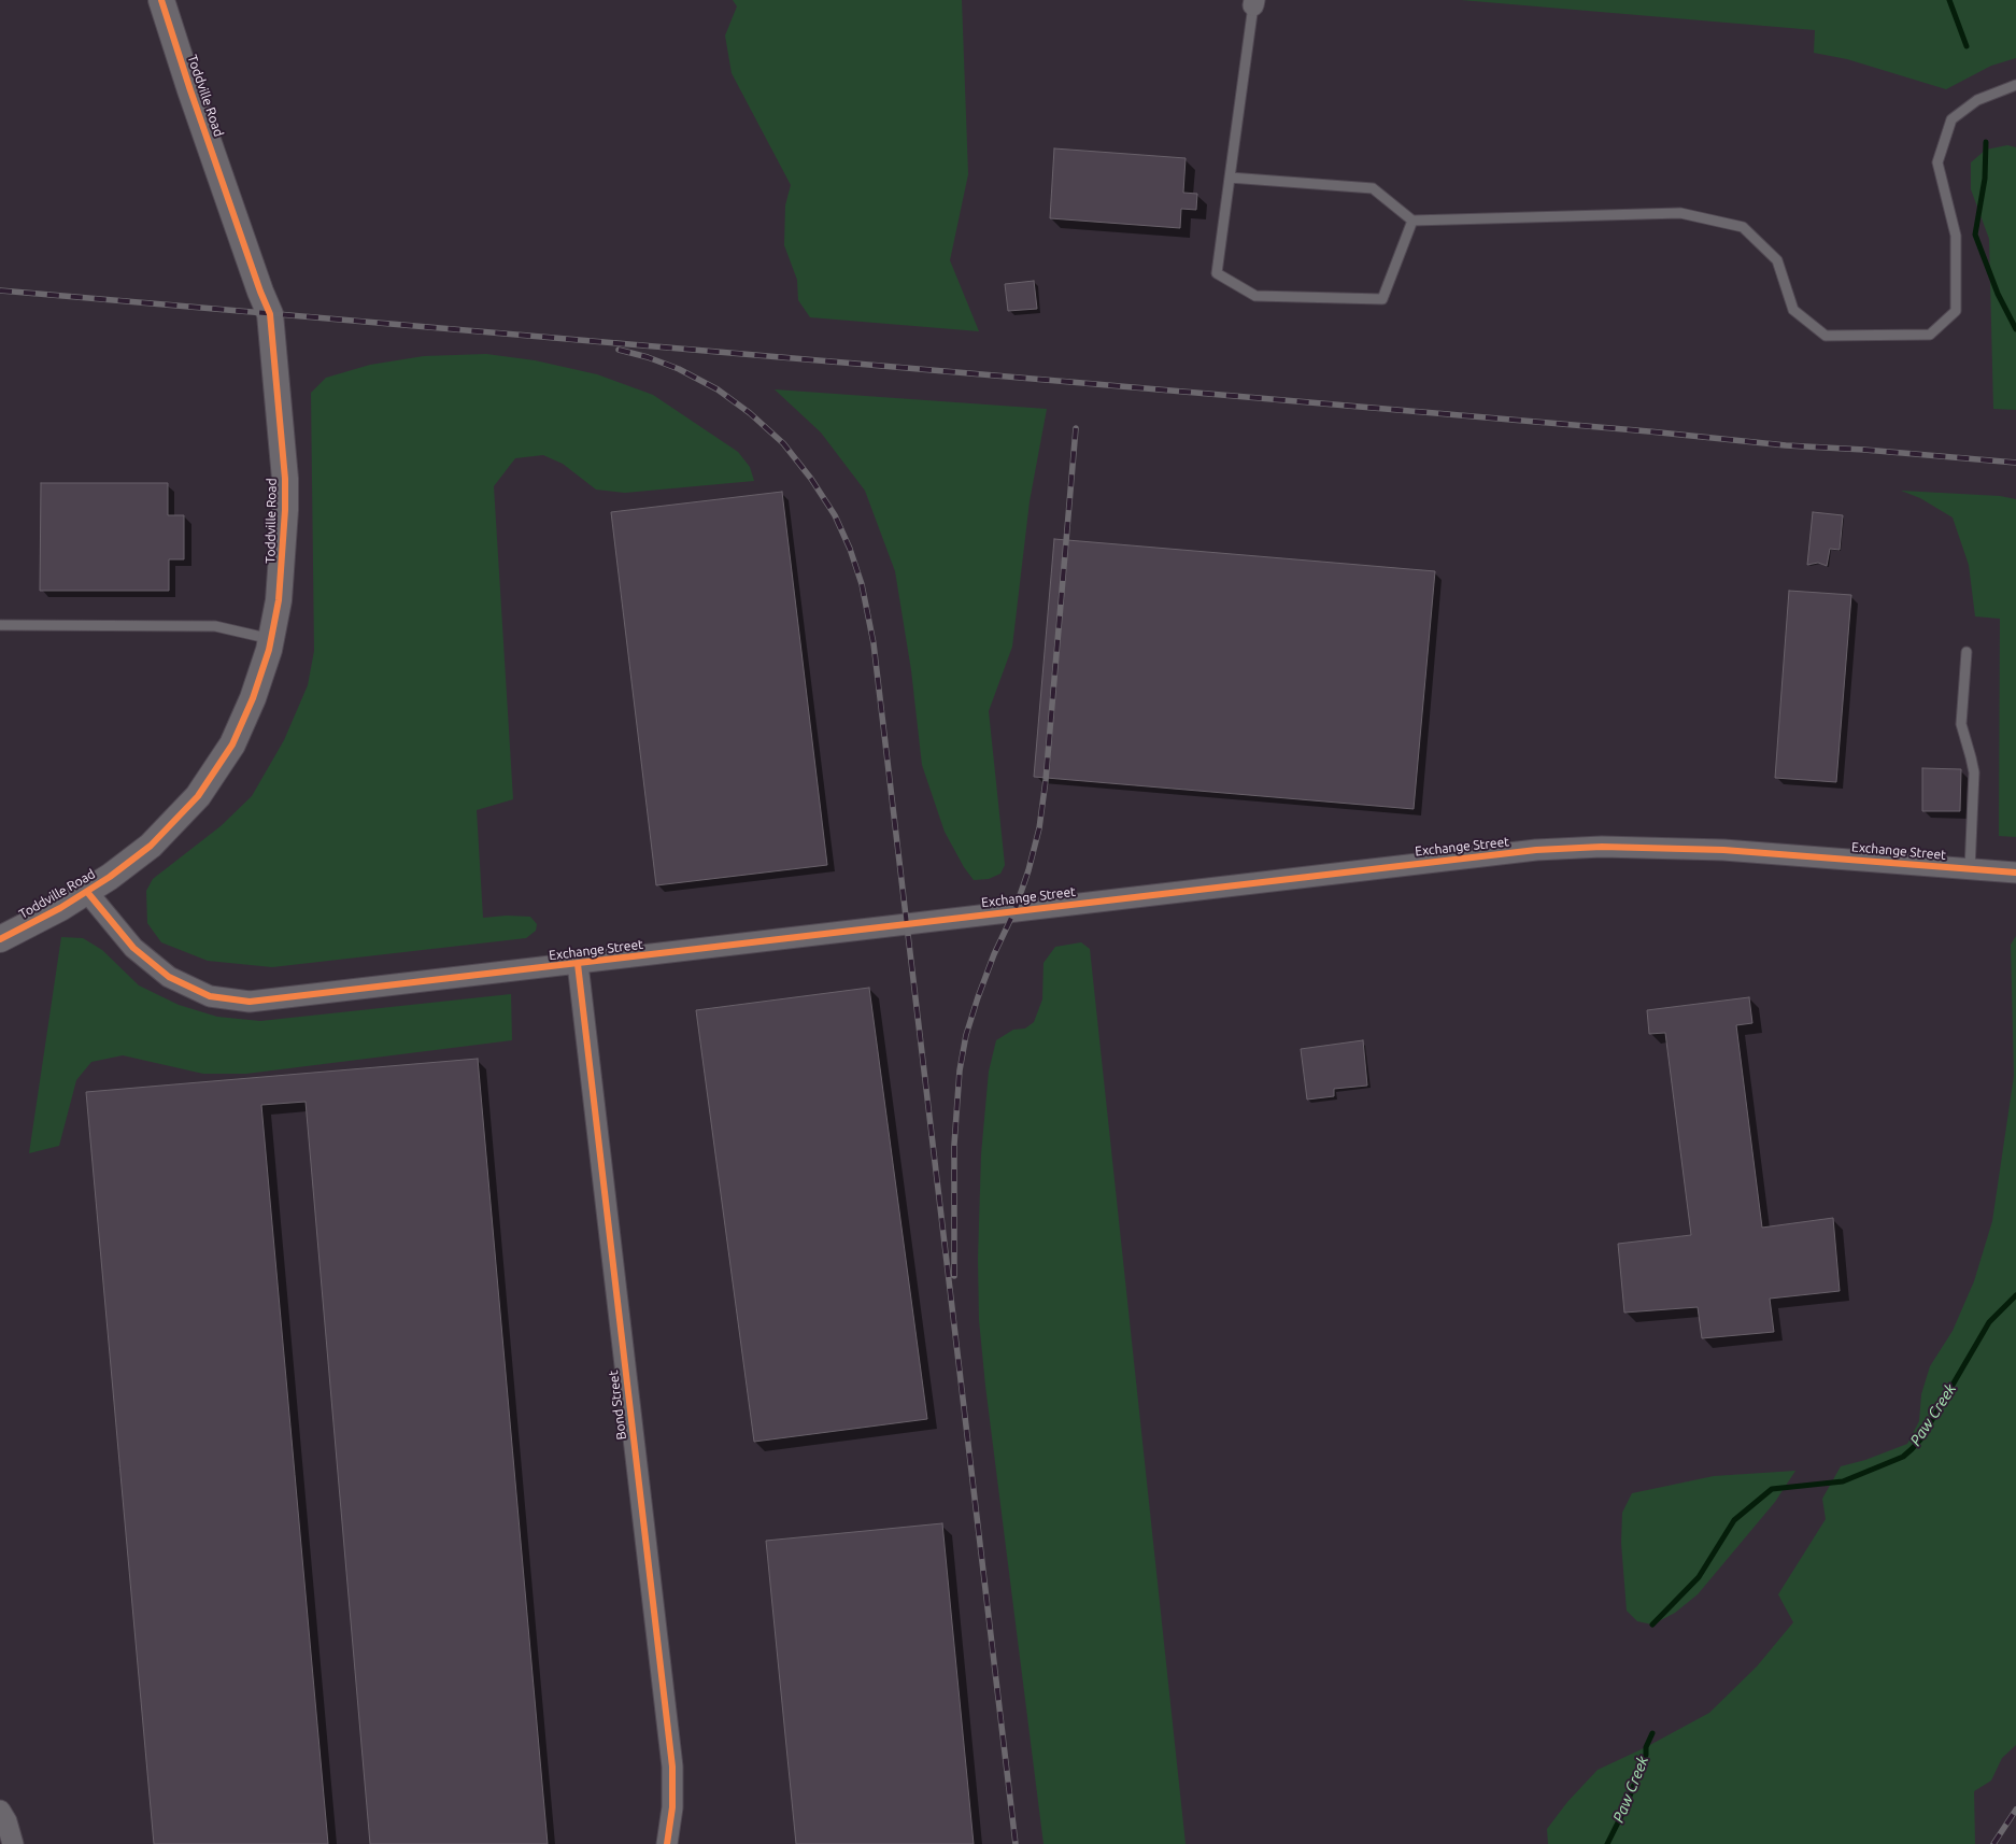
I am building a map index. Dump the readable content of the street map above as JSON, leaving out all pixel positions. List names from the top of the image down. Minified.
{"streets":{"street":["Toddville Road","Exchange Street","Bond Street"]},"crossings":[["Toddville Road","Exchange Street"],["Exchange Street","Bond Street"]],"water":["Paw Creek"]}
